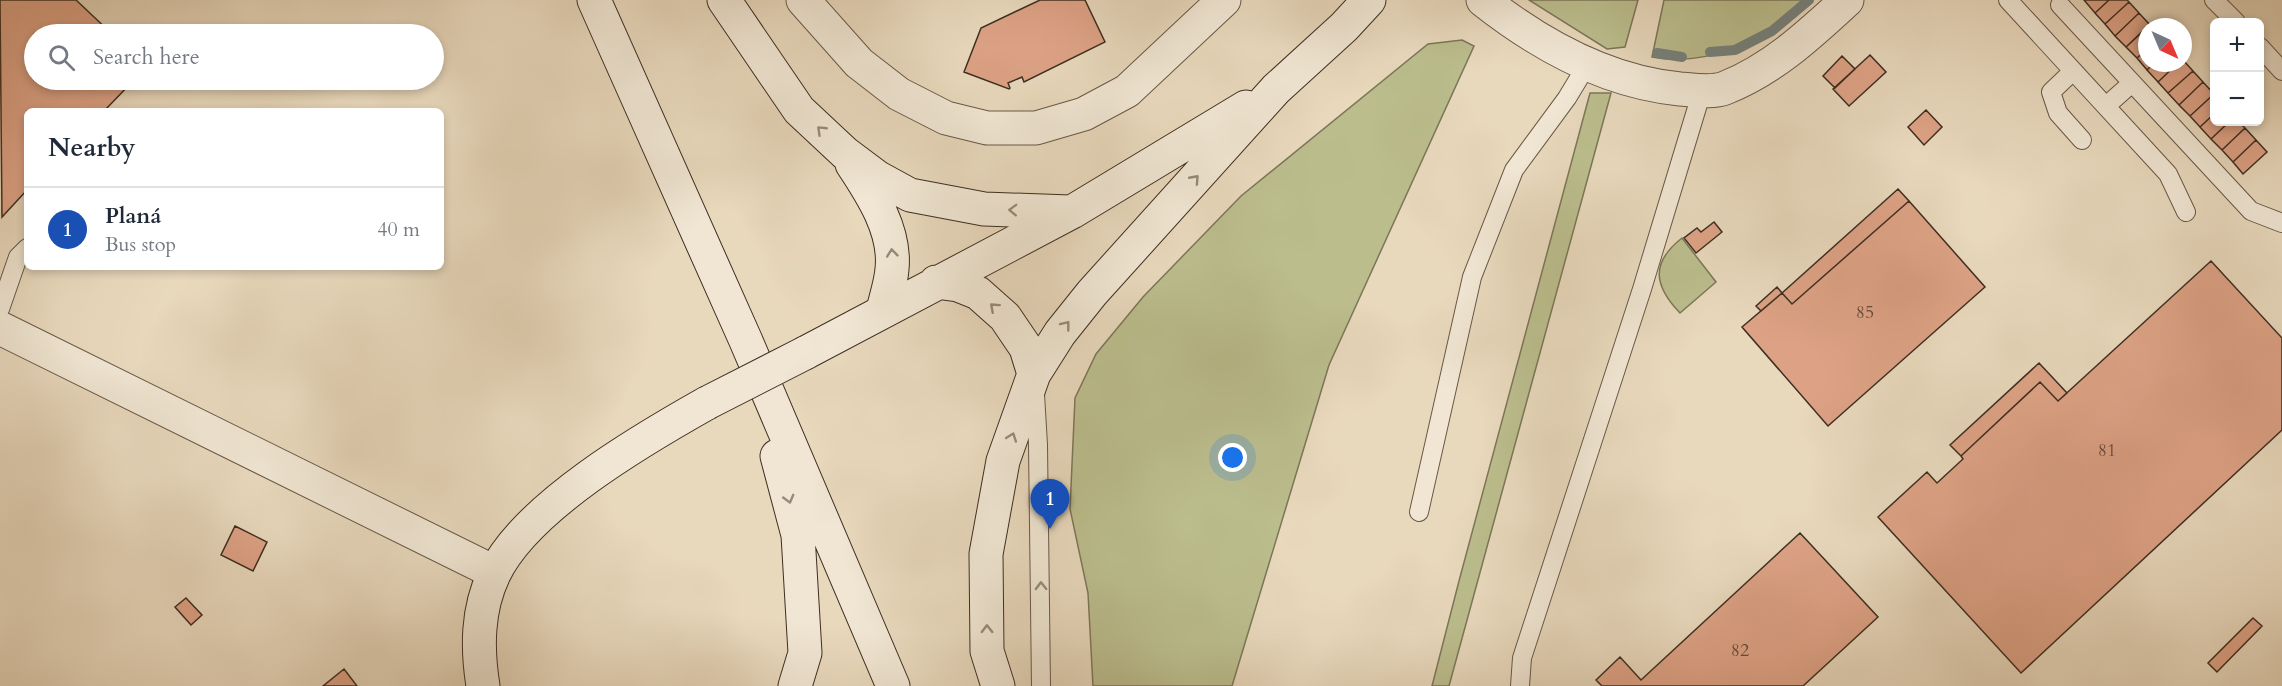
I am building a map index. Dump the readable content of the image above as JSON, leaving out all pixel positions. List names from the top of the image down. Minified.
{"house_numbers":["85","81","82"],"north":"bottom right","page":{"map_buttons":["+","−"],"search":"Search here","heading":"Nearby","list":[{"mark":"1","name":"Planá","note":"Bus stop","value":"40 m"}],"pins":"1"}}
